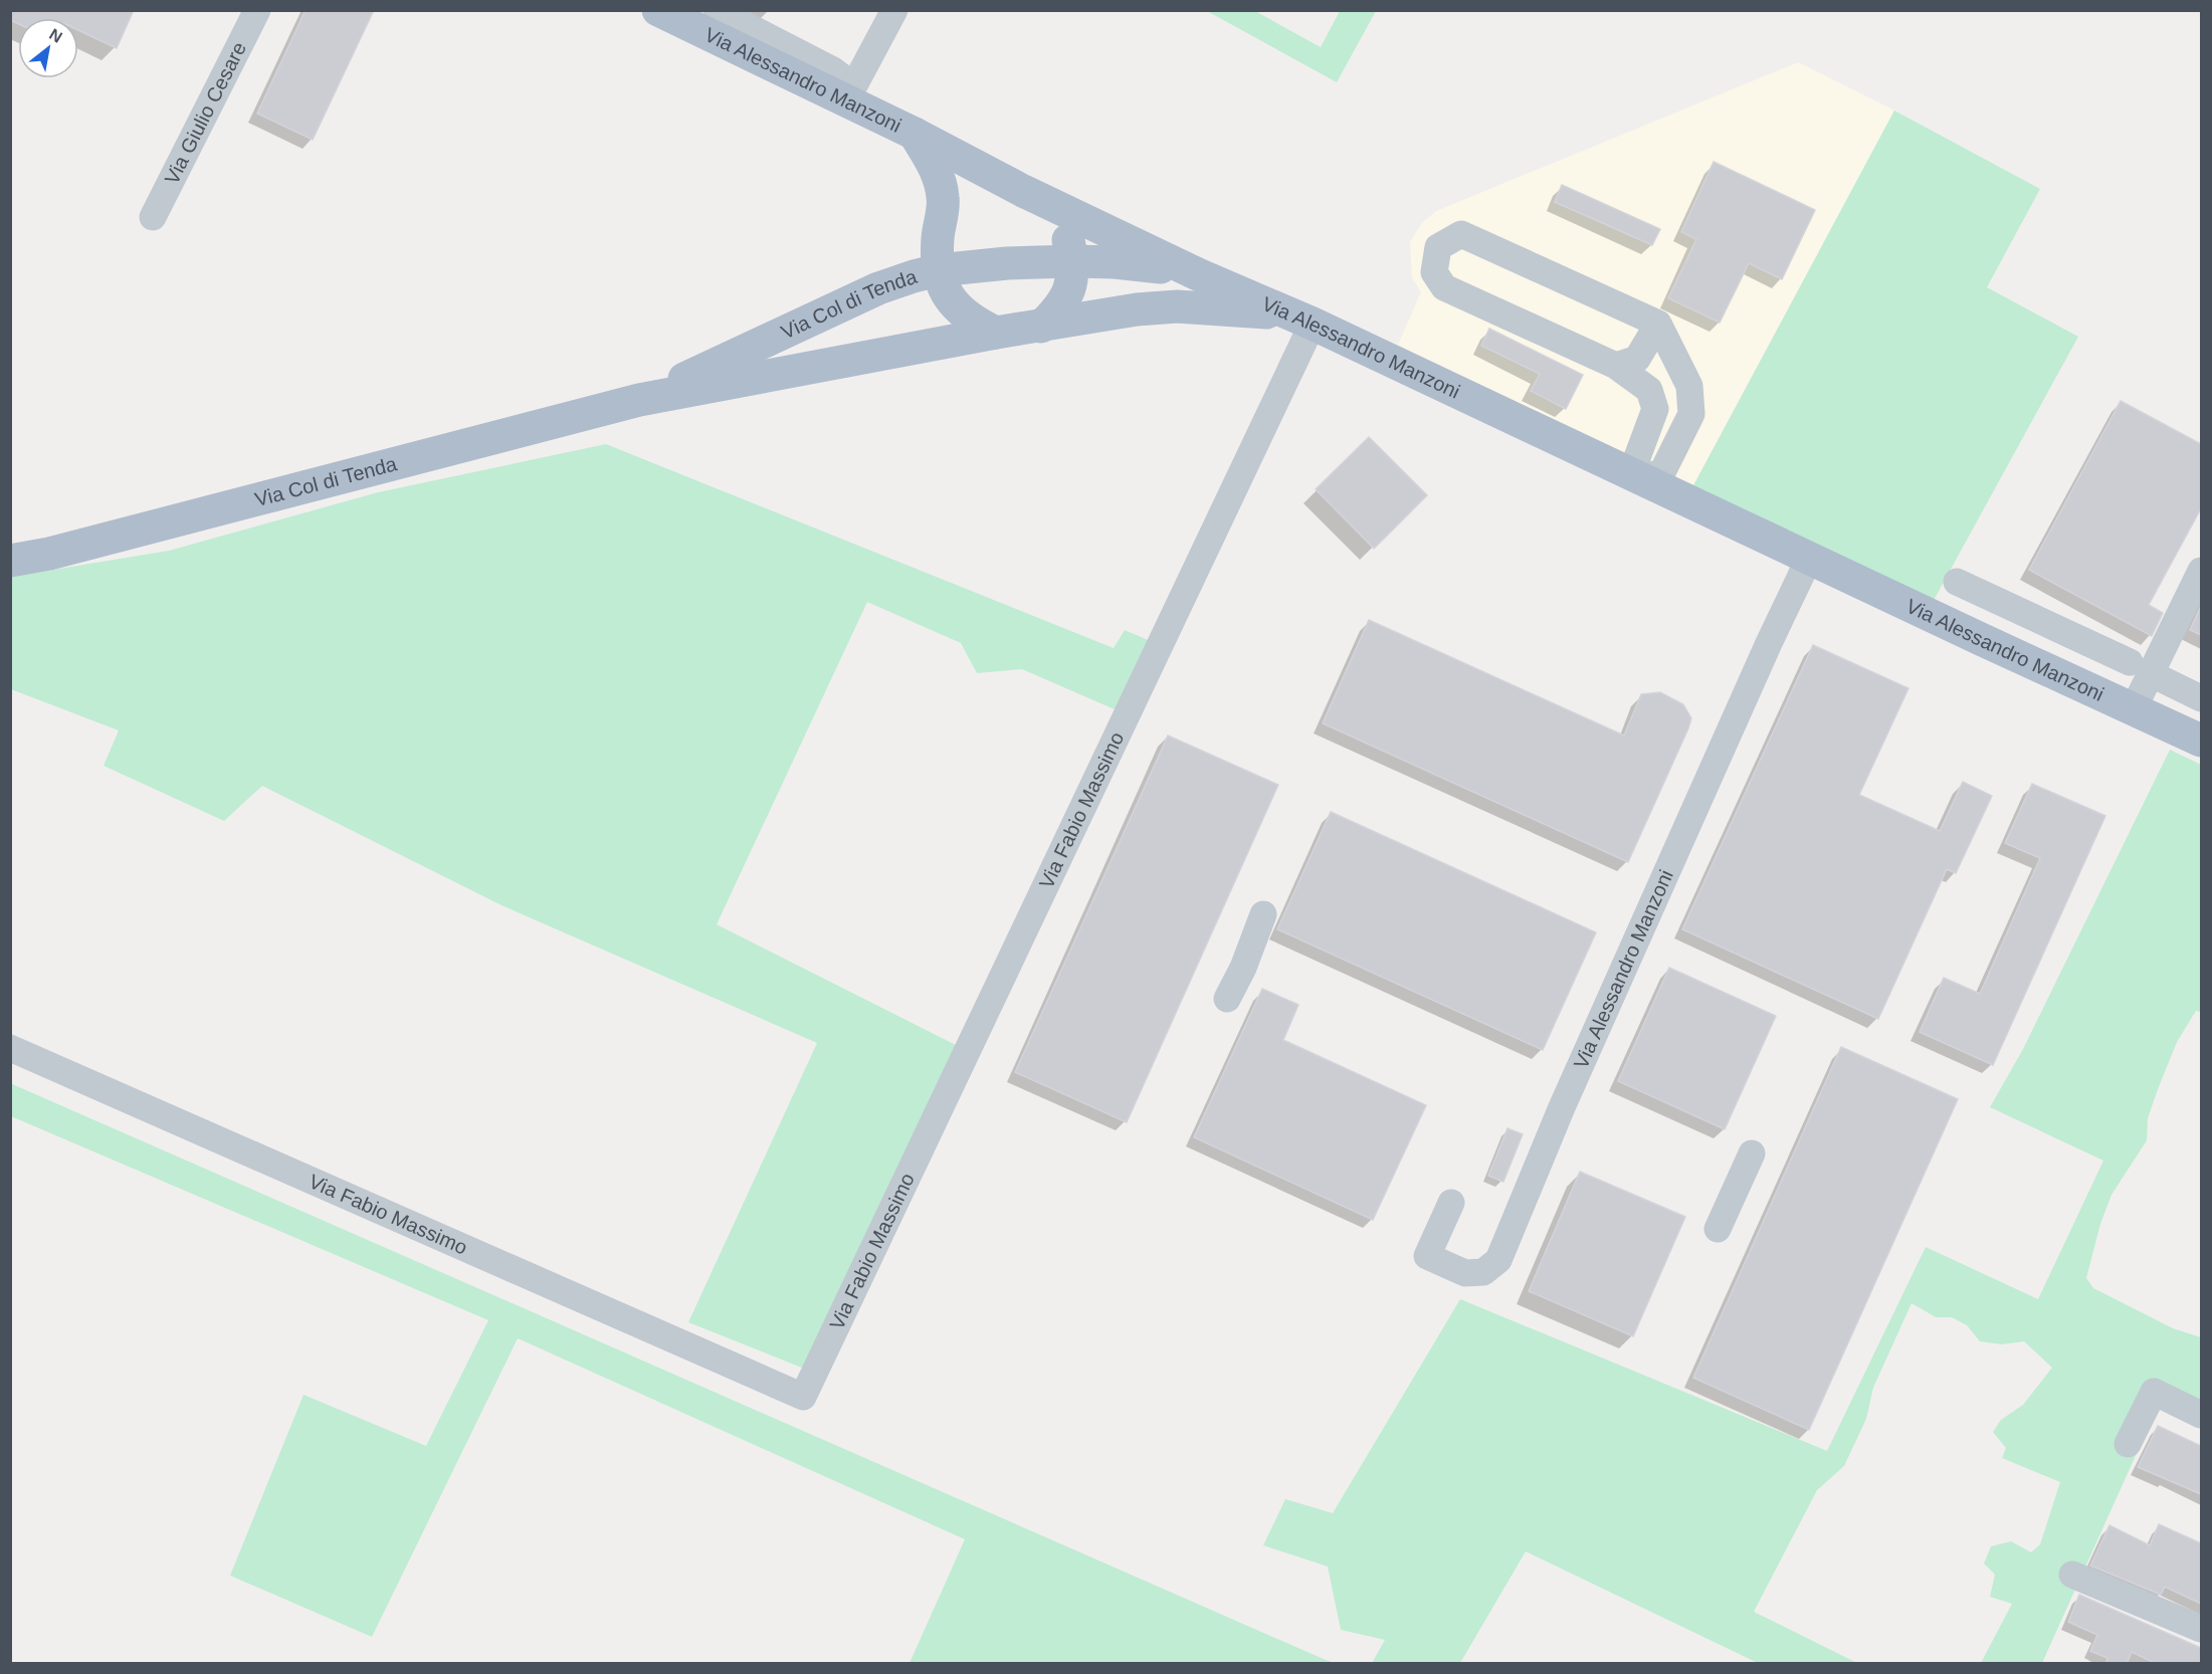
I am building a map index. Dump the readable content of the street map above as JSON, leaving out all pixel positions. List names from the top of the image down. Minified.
{"streets":{"main road":["Via Alessandro Manzoni","Via Col di Tenda"],"street":["Via Giulio Cesare","Via Fabio Massimo"]},"crossings":[["Via Alessandro Manzoni","Via Col di Tenda"],["Via Alessandro Manzoni","Via Fabio Massimo"],["Via Col di Tenda","Via Fabio Massimo"]],"north":"top right"}
